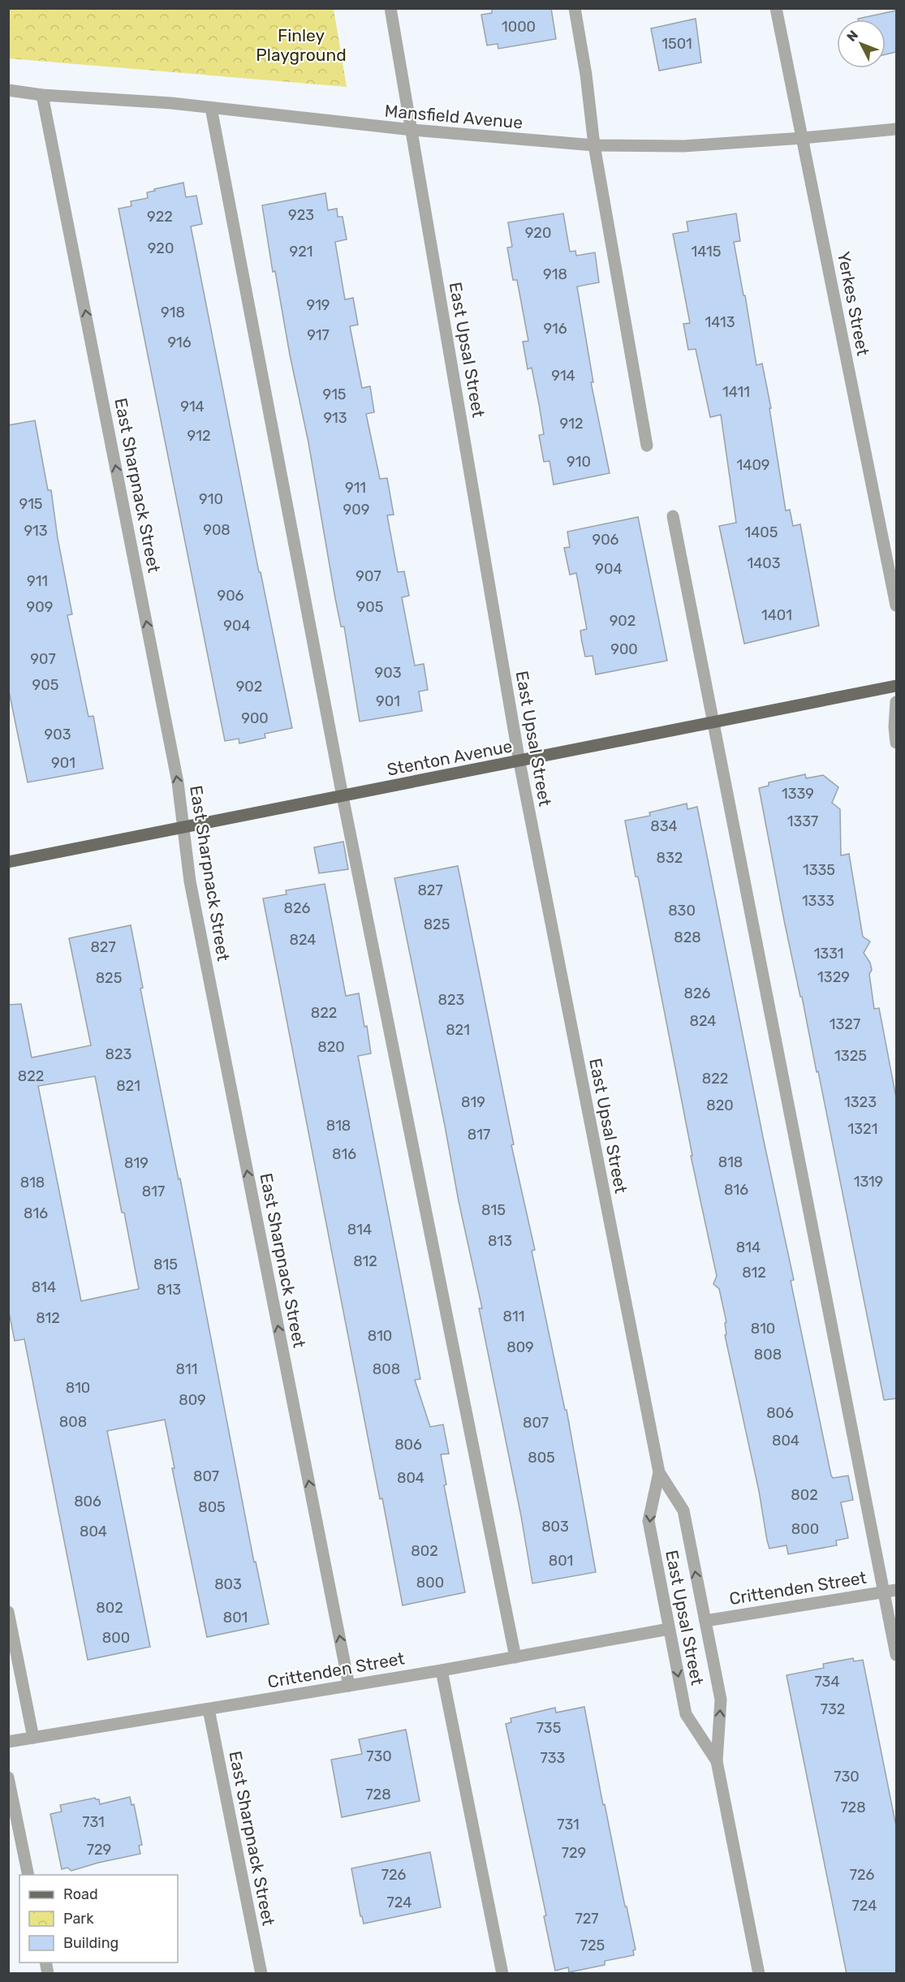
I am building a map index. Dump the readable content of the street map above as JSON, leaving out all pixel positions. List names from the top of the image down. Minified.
{"streets":{"main road":["Stenton Avenue"],"street":["Mansfield Avenue","Yerkes Street","East Upsal Street","East Sharpnack Street","Crittenden Street"]},"crossings":[["Mansfield Avenue","Yerkes Street"],["Mansfield Avenue","East Upsal Street"],["Mansfield Avenue","East Sharpnack Street"],["East Upsal Street","Stenton Avenue"],["East Upsal Street","Crittenden Street"],["East Sharpnack Street","Stenton Avenue"],["East Sharpnack Street","Crittenden Street"]],"one_way":["East Sharpnack Street"],"parks":["Finley Playground"],"house_numbers":["1000","1501","923","922","920","920","921","1415","918","919","918","1413","916","917","916","914","1411","915","914","913","912","912","910","1409","911","910","915","909","908","913","1405","906","1403","904","907","911","906","909","905","1401","902","904","900","907","903","905","902","901","900","903","901","1339","1337","834","832","1335","827","1333","826","830","825","828","824","827","1331","1329","825","826","823","822","824","1327","821","820","823","1325","822","822","821","819","1323","820","818","1321","817","816","818","819","1319","818","816","817","815","816","814","813","814","812","815","812","814","813","811","812","810","810","809","808","811","808","810","809","806","808","807","804","806","805","807","804","802","806","805","803","800","804","802","801","800","803","802","801","800","734","732","735","730","733","730","728","728","731","731","729","729","726","726","724","724","727","725"],"legend":["Road","Park","Building"],"north":"top left"}
